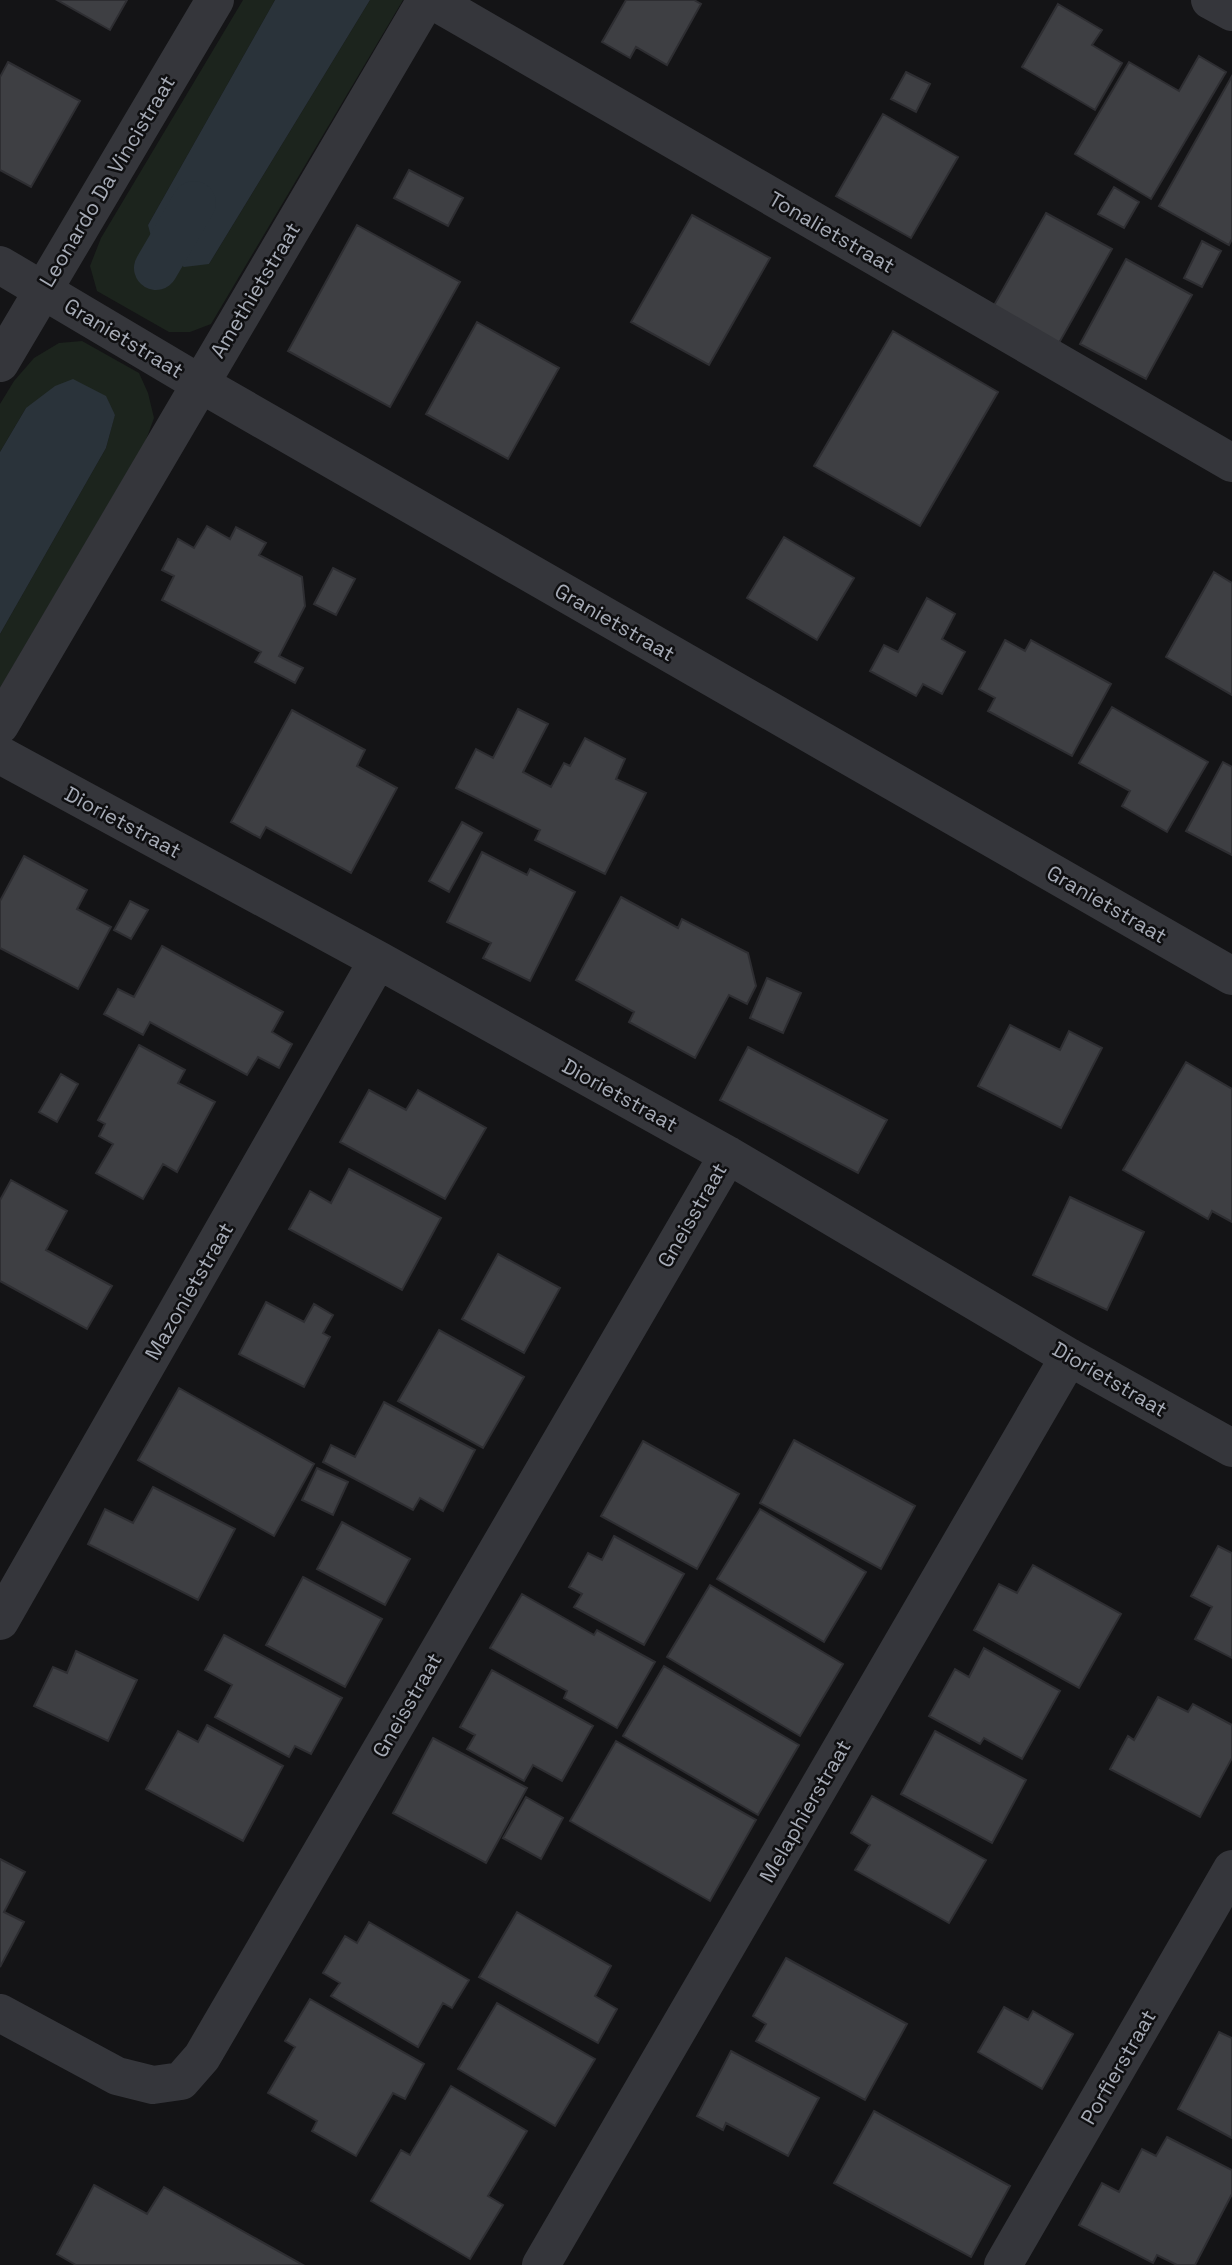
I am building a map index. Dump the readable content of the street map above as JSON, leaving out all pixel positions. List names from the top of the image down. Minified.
{"streets":{"street":["Leonardo Da Vincistraat","Tonalietstraat","Amethietstraat","Granietstraat","Diorietstraat","Gneisstraat","Mazonietstraat","Melaphierstraat","Porfierstraat"]},"crossings":[["Leonardo Da Vincistraat","Granietstraat"],["Tonalietstraat","Amethietstraat"],["Amethietstraat","Granietstraat"],["Diorietstraat","Gneisstraat"],["Diorietstraat","Mazonietstraat"],["Diorietstraat","Melaphierstraat"]]}
